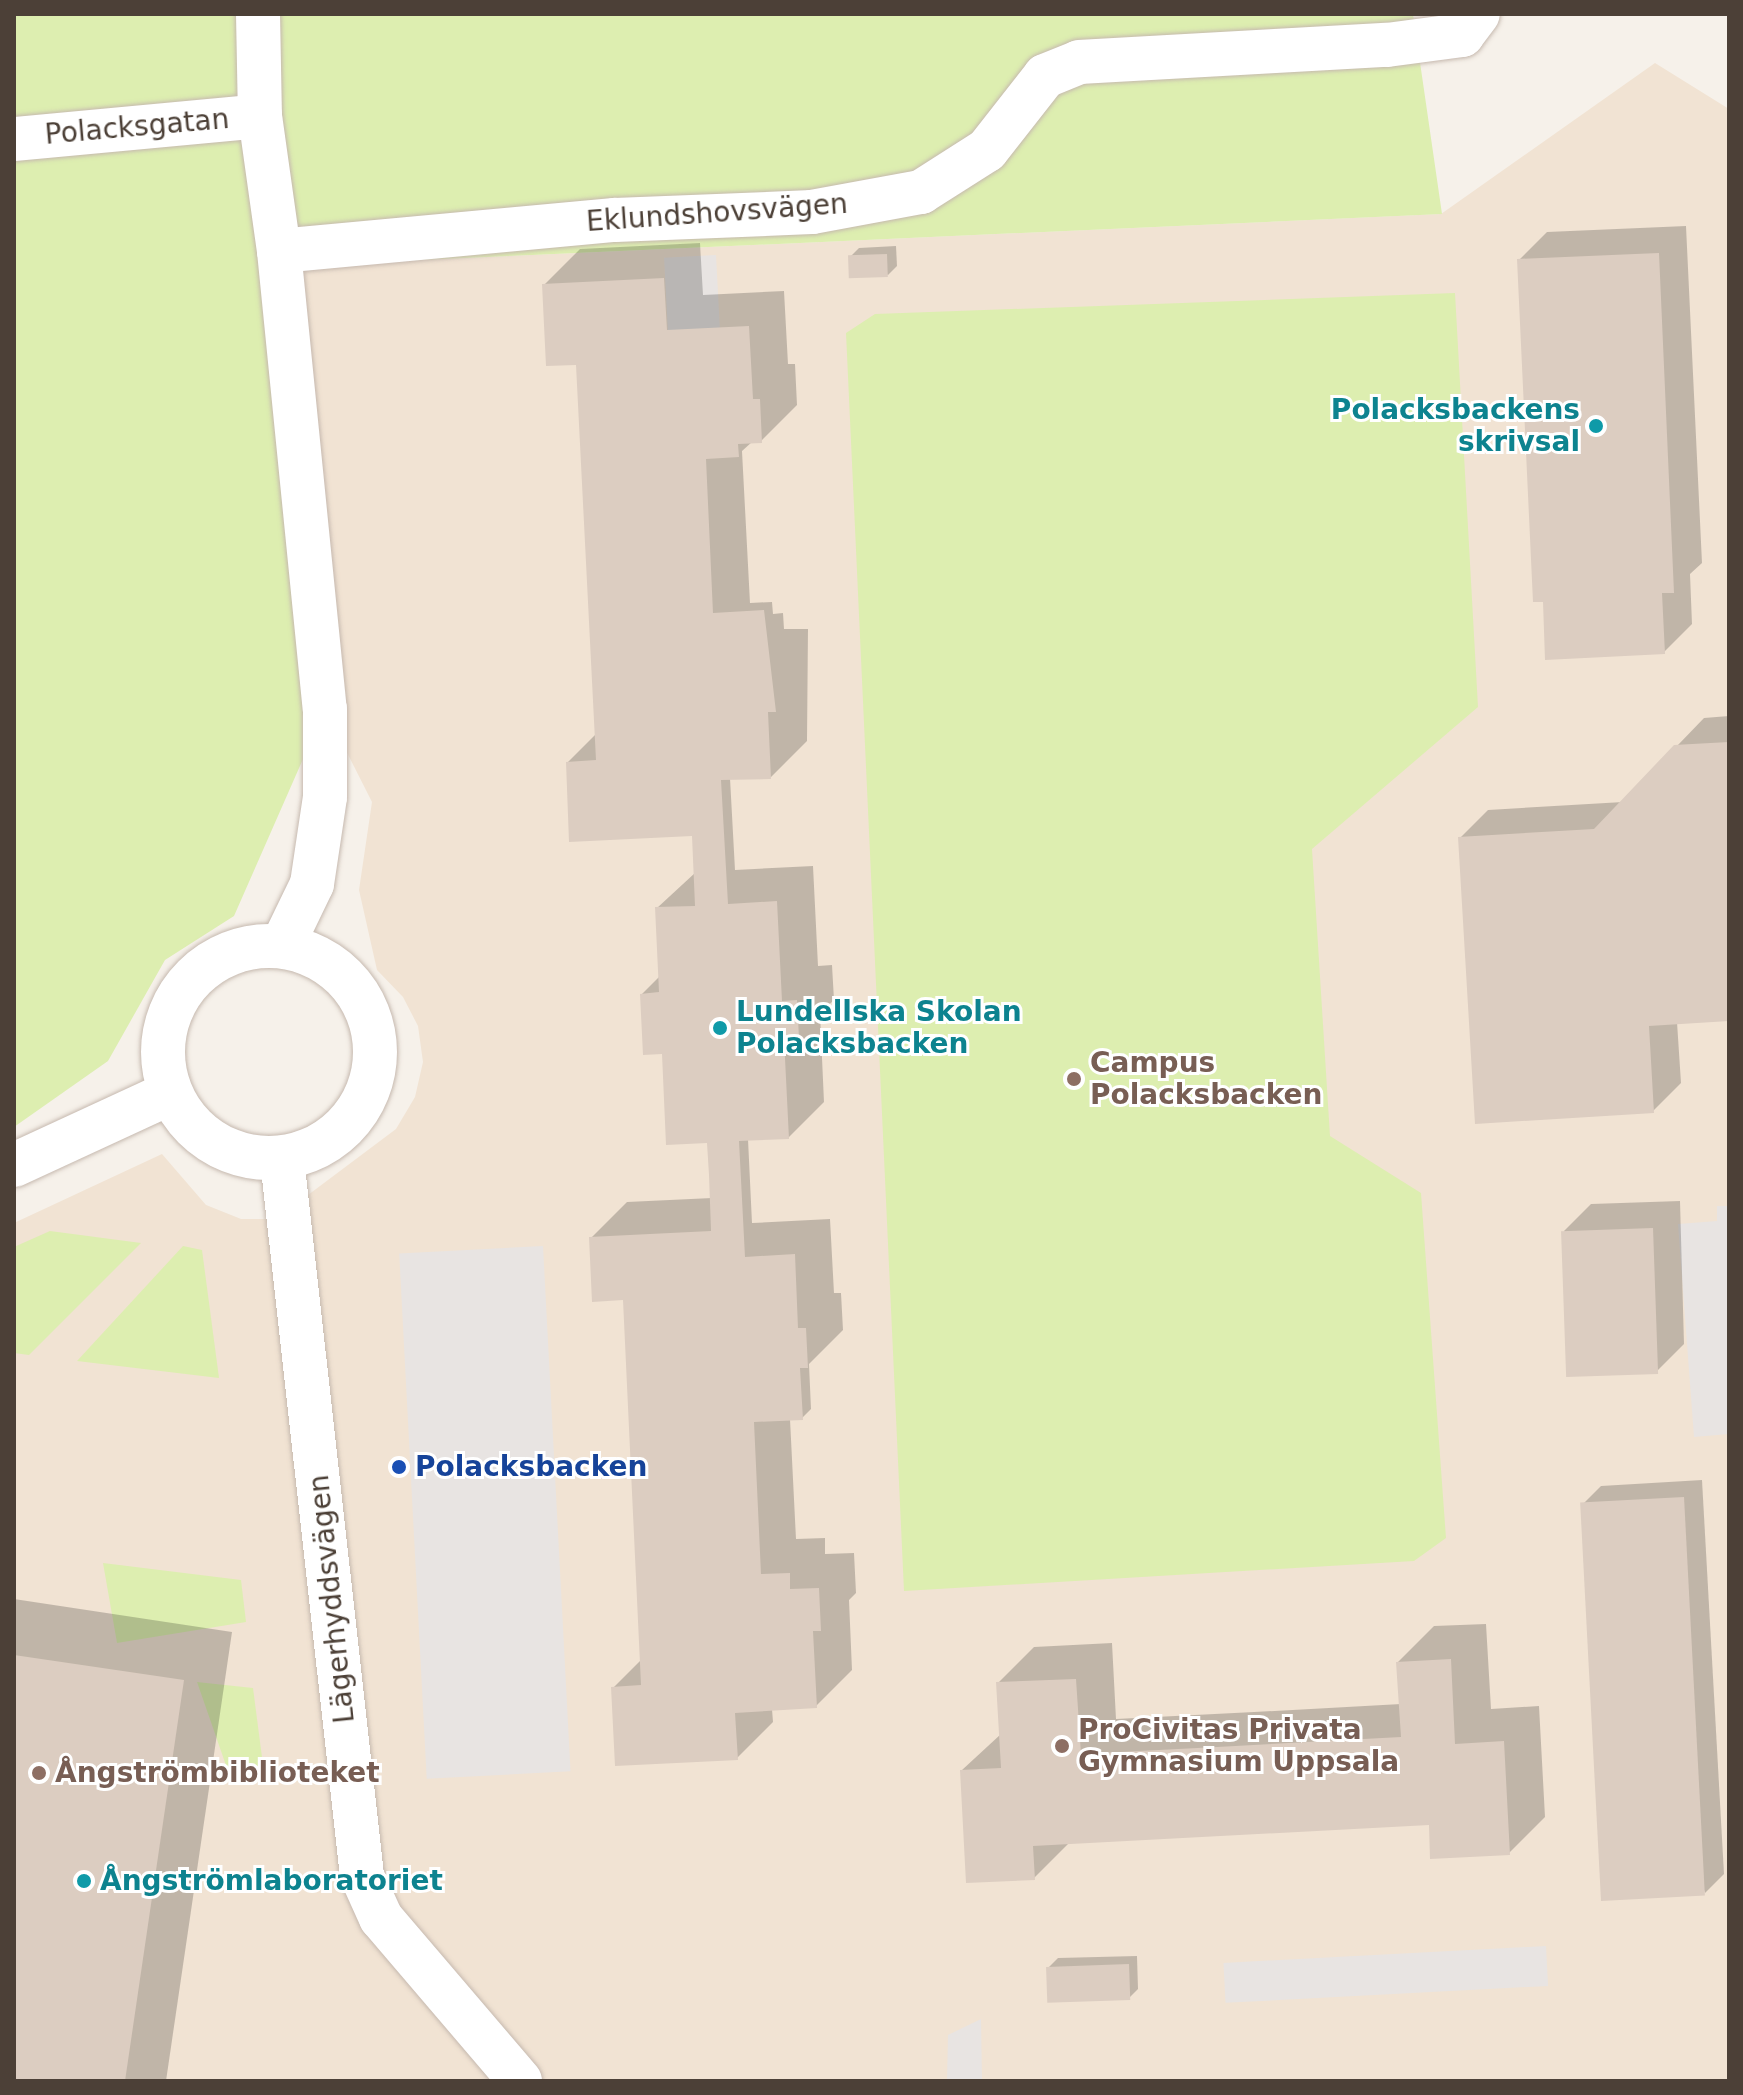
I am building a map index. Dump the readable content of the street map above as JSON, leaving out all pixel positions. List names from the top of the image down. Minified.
{"streets":{"street":["Polacksgatan","Eklundshovsvägen","Lägerhyddsvägen"]},"places":["Polacksbackens skrivsal","Lundellska Skolan Polacksbacken","Campus Polacksbacken","Polacksbacken","ProCivitas Privata Gymnasium Uppsala","Ångströmbiblioteket","Ångströmlaboratoriet"]}
